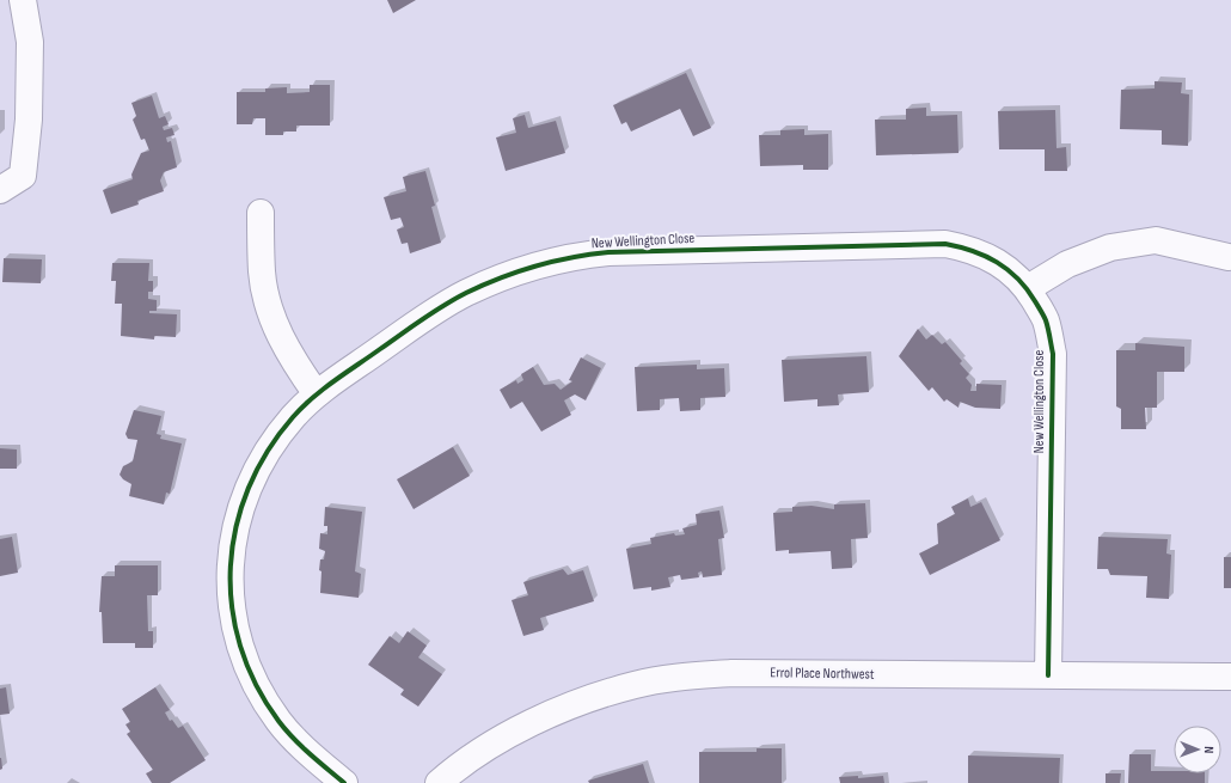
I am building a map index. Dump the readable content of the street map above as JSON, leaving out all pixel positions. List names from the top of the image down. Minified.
{"streets":{"street":["New Wellington Close","Errol Place Northwest"]},"crossings":[["New Wellington Close","Errol Place Northwest"]],"north":"right"}
